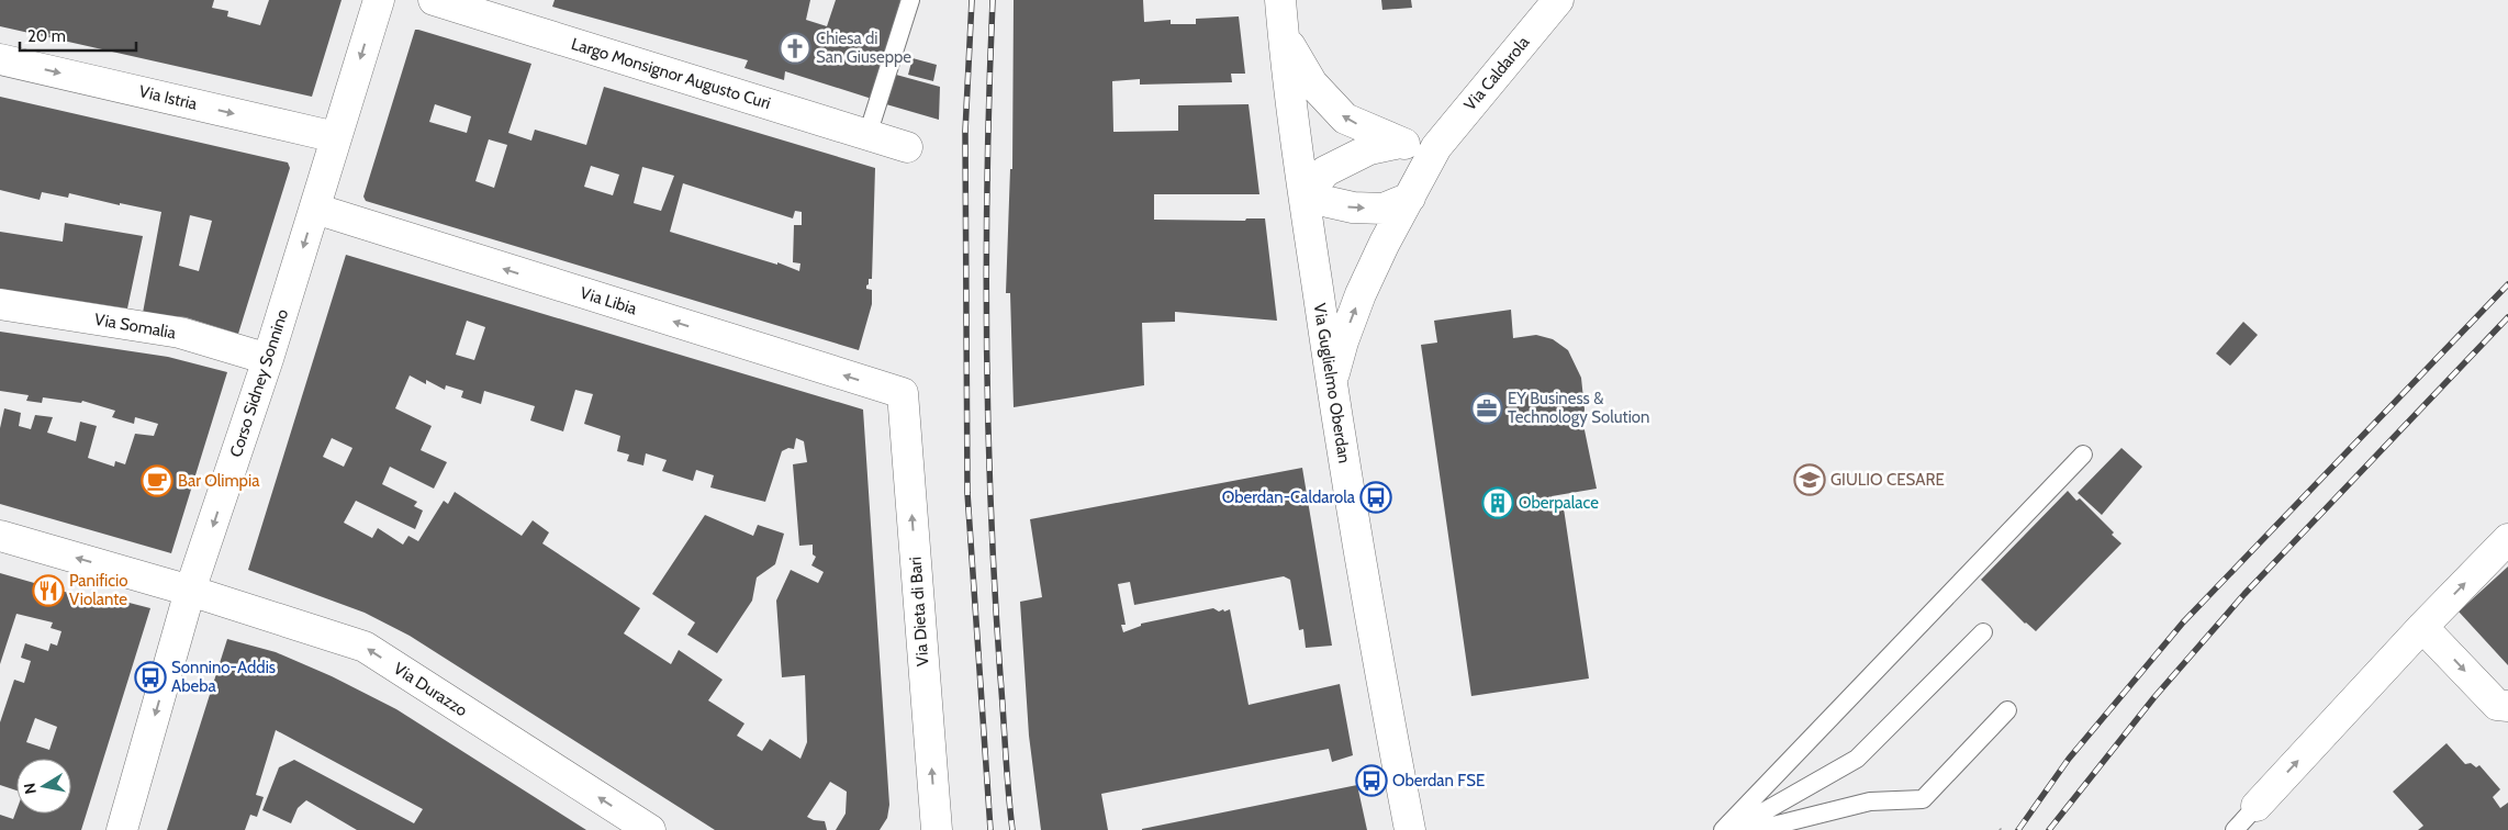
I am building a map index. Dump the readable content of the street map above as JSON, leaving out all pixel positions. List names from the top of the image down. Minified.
{"streets":{"street":["Largo Monsignor Augusto Curi","Via Caldarola","Via Istria","Via Libia","Via Somalia","Corso Sidney Sonnino","Via Guglielmo Oberdan","Via Dieta di Bari","Via Durazzo"]},"crossings":[["Via Caldarola","Via Guglielmo Oberdan"],["Via Istria","Corso Sidney Sonnino"],["Via Libia","Corso Sidney Sonnino"],["Via Libia","Via Dieta di Bari"],["Via Somalia","Corso Sidney Sonnino"],["Corso Sidney Sonnino","Via Durazzo"]],"one_way":["Via Caldarola","Via Istria","Via Libia","Corso Sidney Sonnino","Via Dieta di Bari","Via Durazzo"],"places":{"church":["Chiesa di San Giuseppe"],"office":["EY Business & Technology Solution"],"school or university":["GIULIO CESARE"],"cafe":["Bar Olimpia"],"bus stop":["Oberdan-Caldarola","Sonnino-Addis Abeba","Oberdan FSE"],"building":["Oberpalace"],"restaurant":["Panificio Violante"]},"scale_bar":"20 m","north":"left"}
